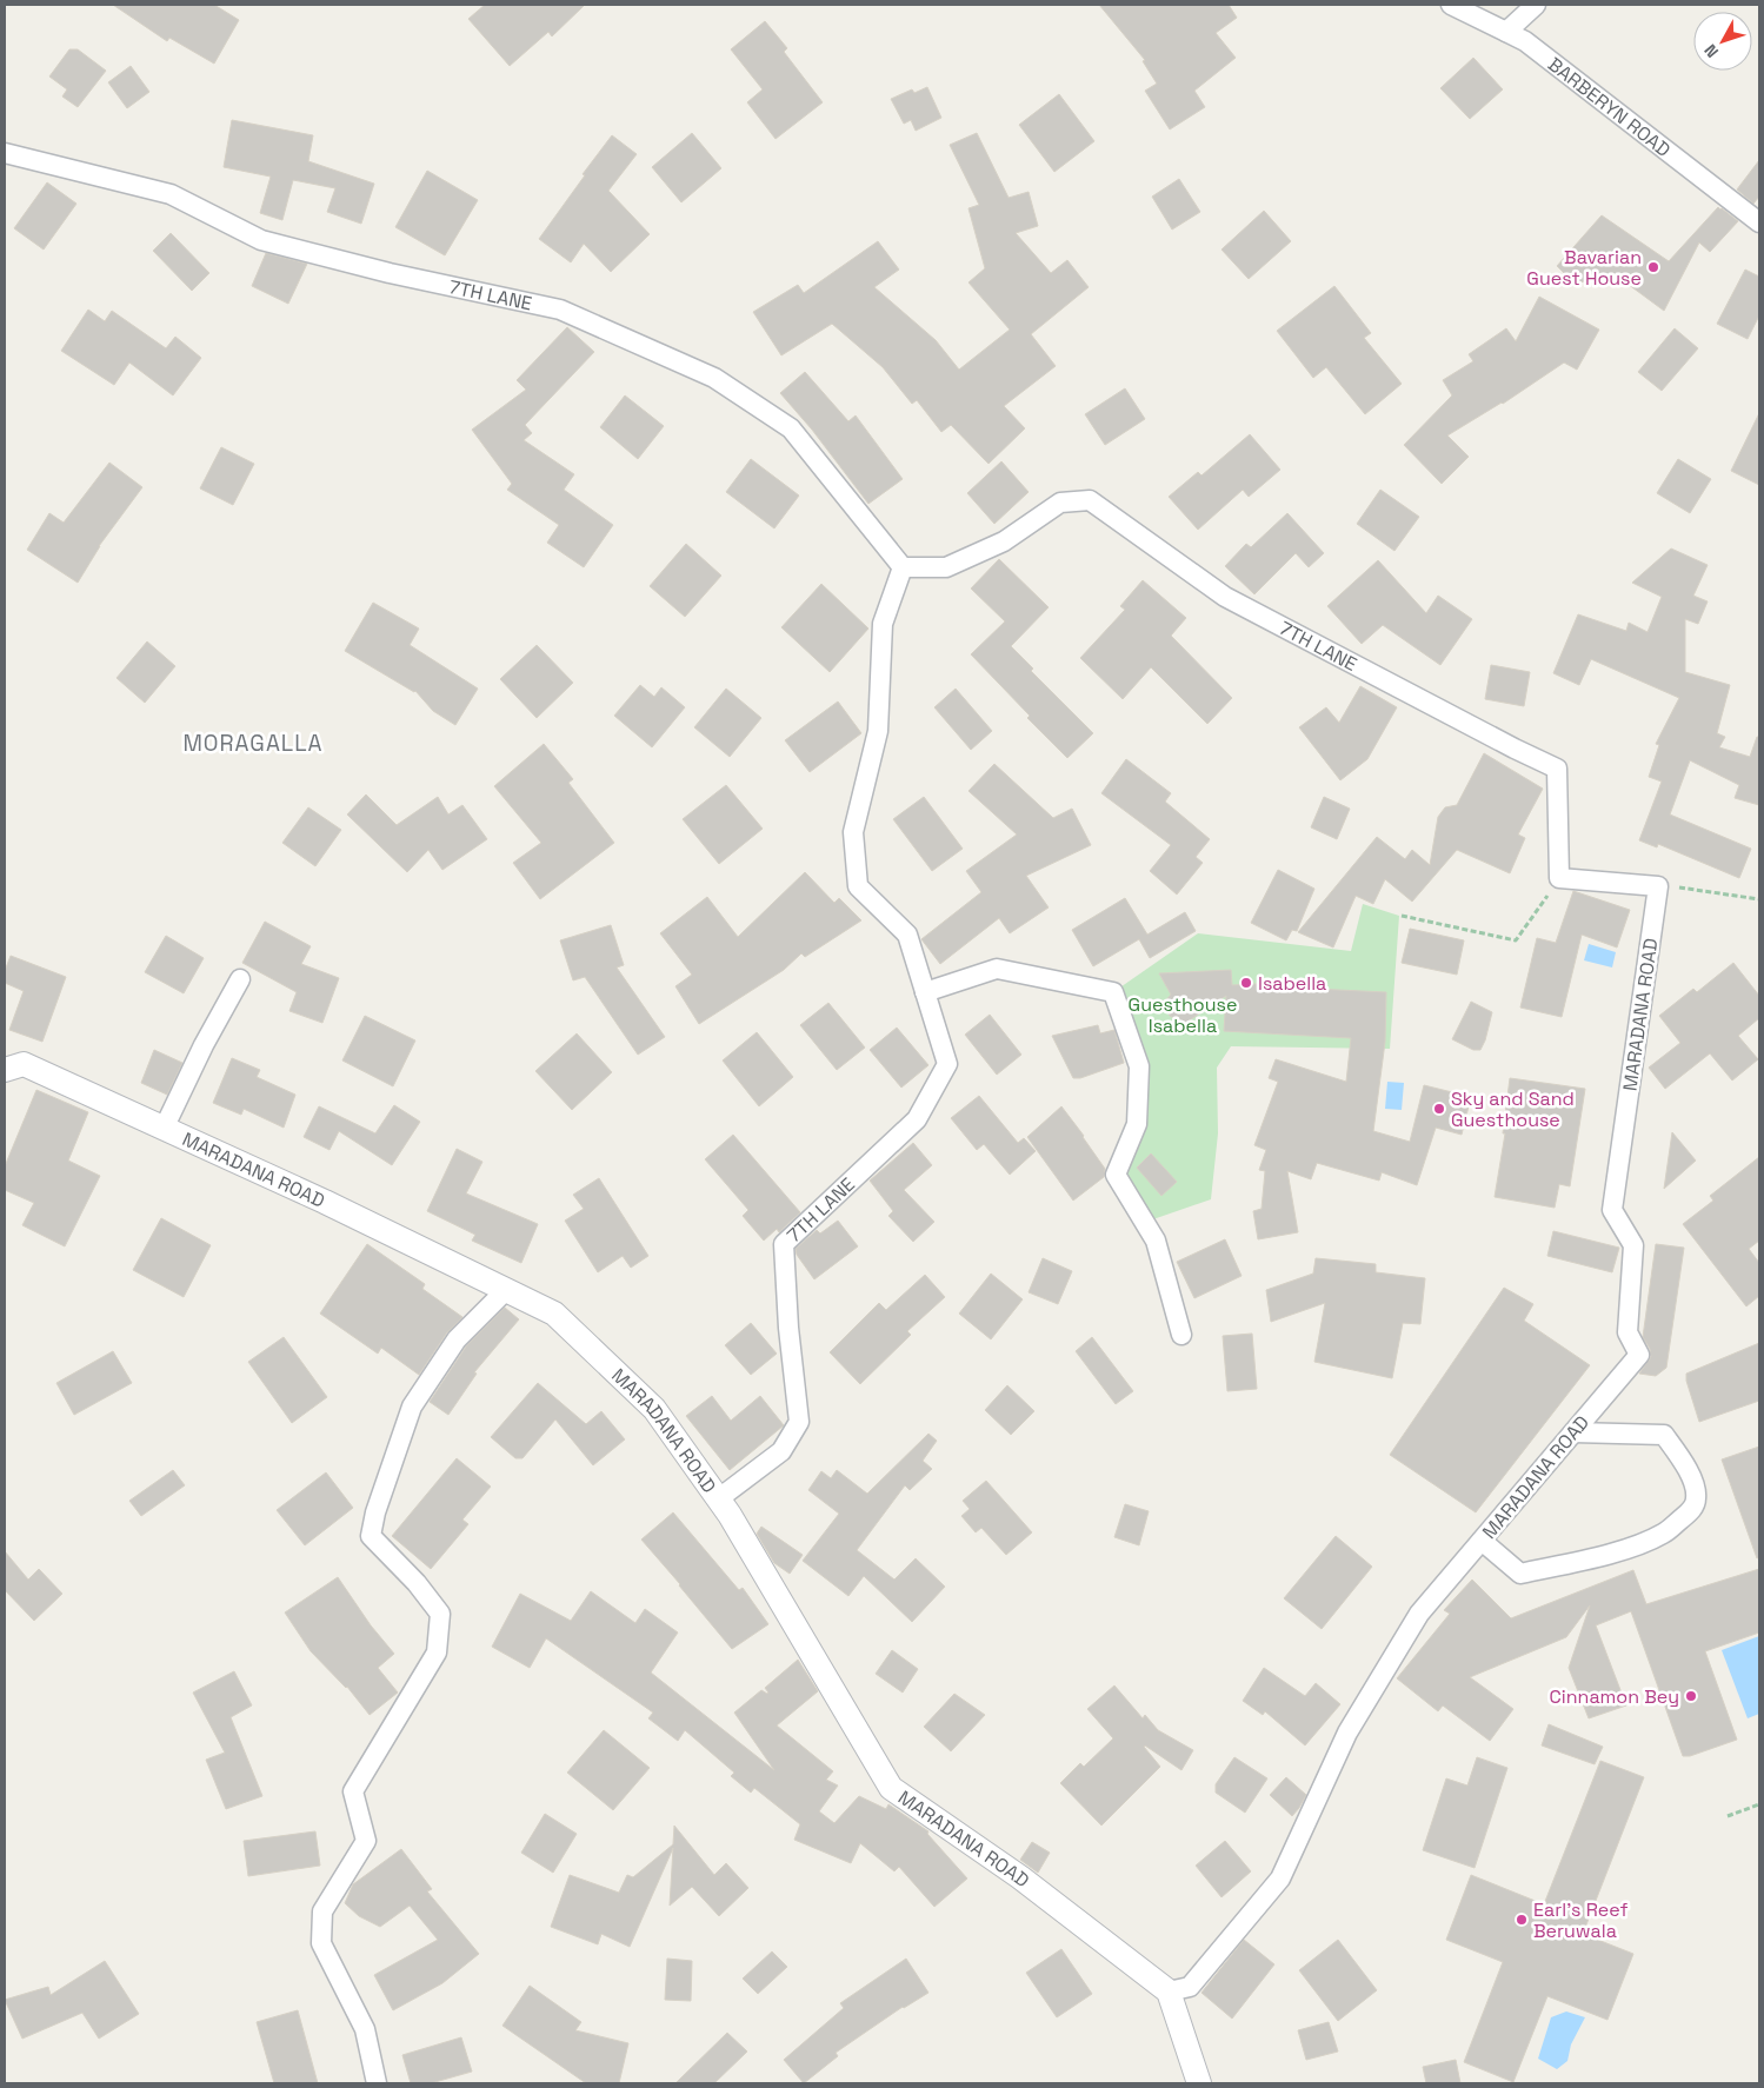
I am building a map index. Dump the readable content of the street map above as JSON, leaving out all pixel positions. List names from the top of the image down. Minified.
{"streets":{"street":["BARBERYN ROAD","7TH LANE","MARADANA ROAD"]},"crossings":[["7TH LANE","MARADANA ROAD"]],"districts":["MORAGALLA"],"parks":["Guesthouse Isabella"],"places":["Bavarian Guest House","Isabella","Sky and Sand Guesthouse","Cinnamon Bey","Earl's Reef Beruwala"],"north":"bottom left"}
